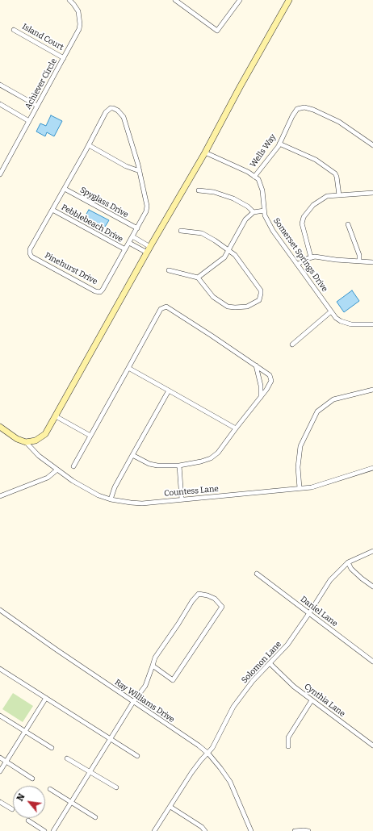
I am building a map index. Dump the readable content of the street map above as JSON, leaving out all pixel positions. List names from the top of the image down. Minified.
{"streets":{"street":["Island Court","Achiever Circle","Wells Way","Spyglass Drive","Pebblebeach Drive","Somerset Springs Drive","Pinehurst Drive","Countess Lane","Daniel Lane","Solomon Lane","Cynthia Lane","Ray Williams Drive"]},"crossings":[["Island Court","Achiever Circle"],["Wells Way","Somerset Springs Drive"],["Spyglass Drive","Pinehurst Drive"],["Pebblebeach Drive","Pinehurst Drive"],["Daniel Lane","Solomon Lane"],["Solomon Lane","Cynthia Lane"],["Solomon Lane","Ray Williams Drive"]],"north":"top left"}
